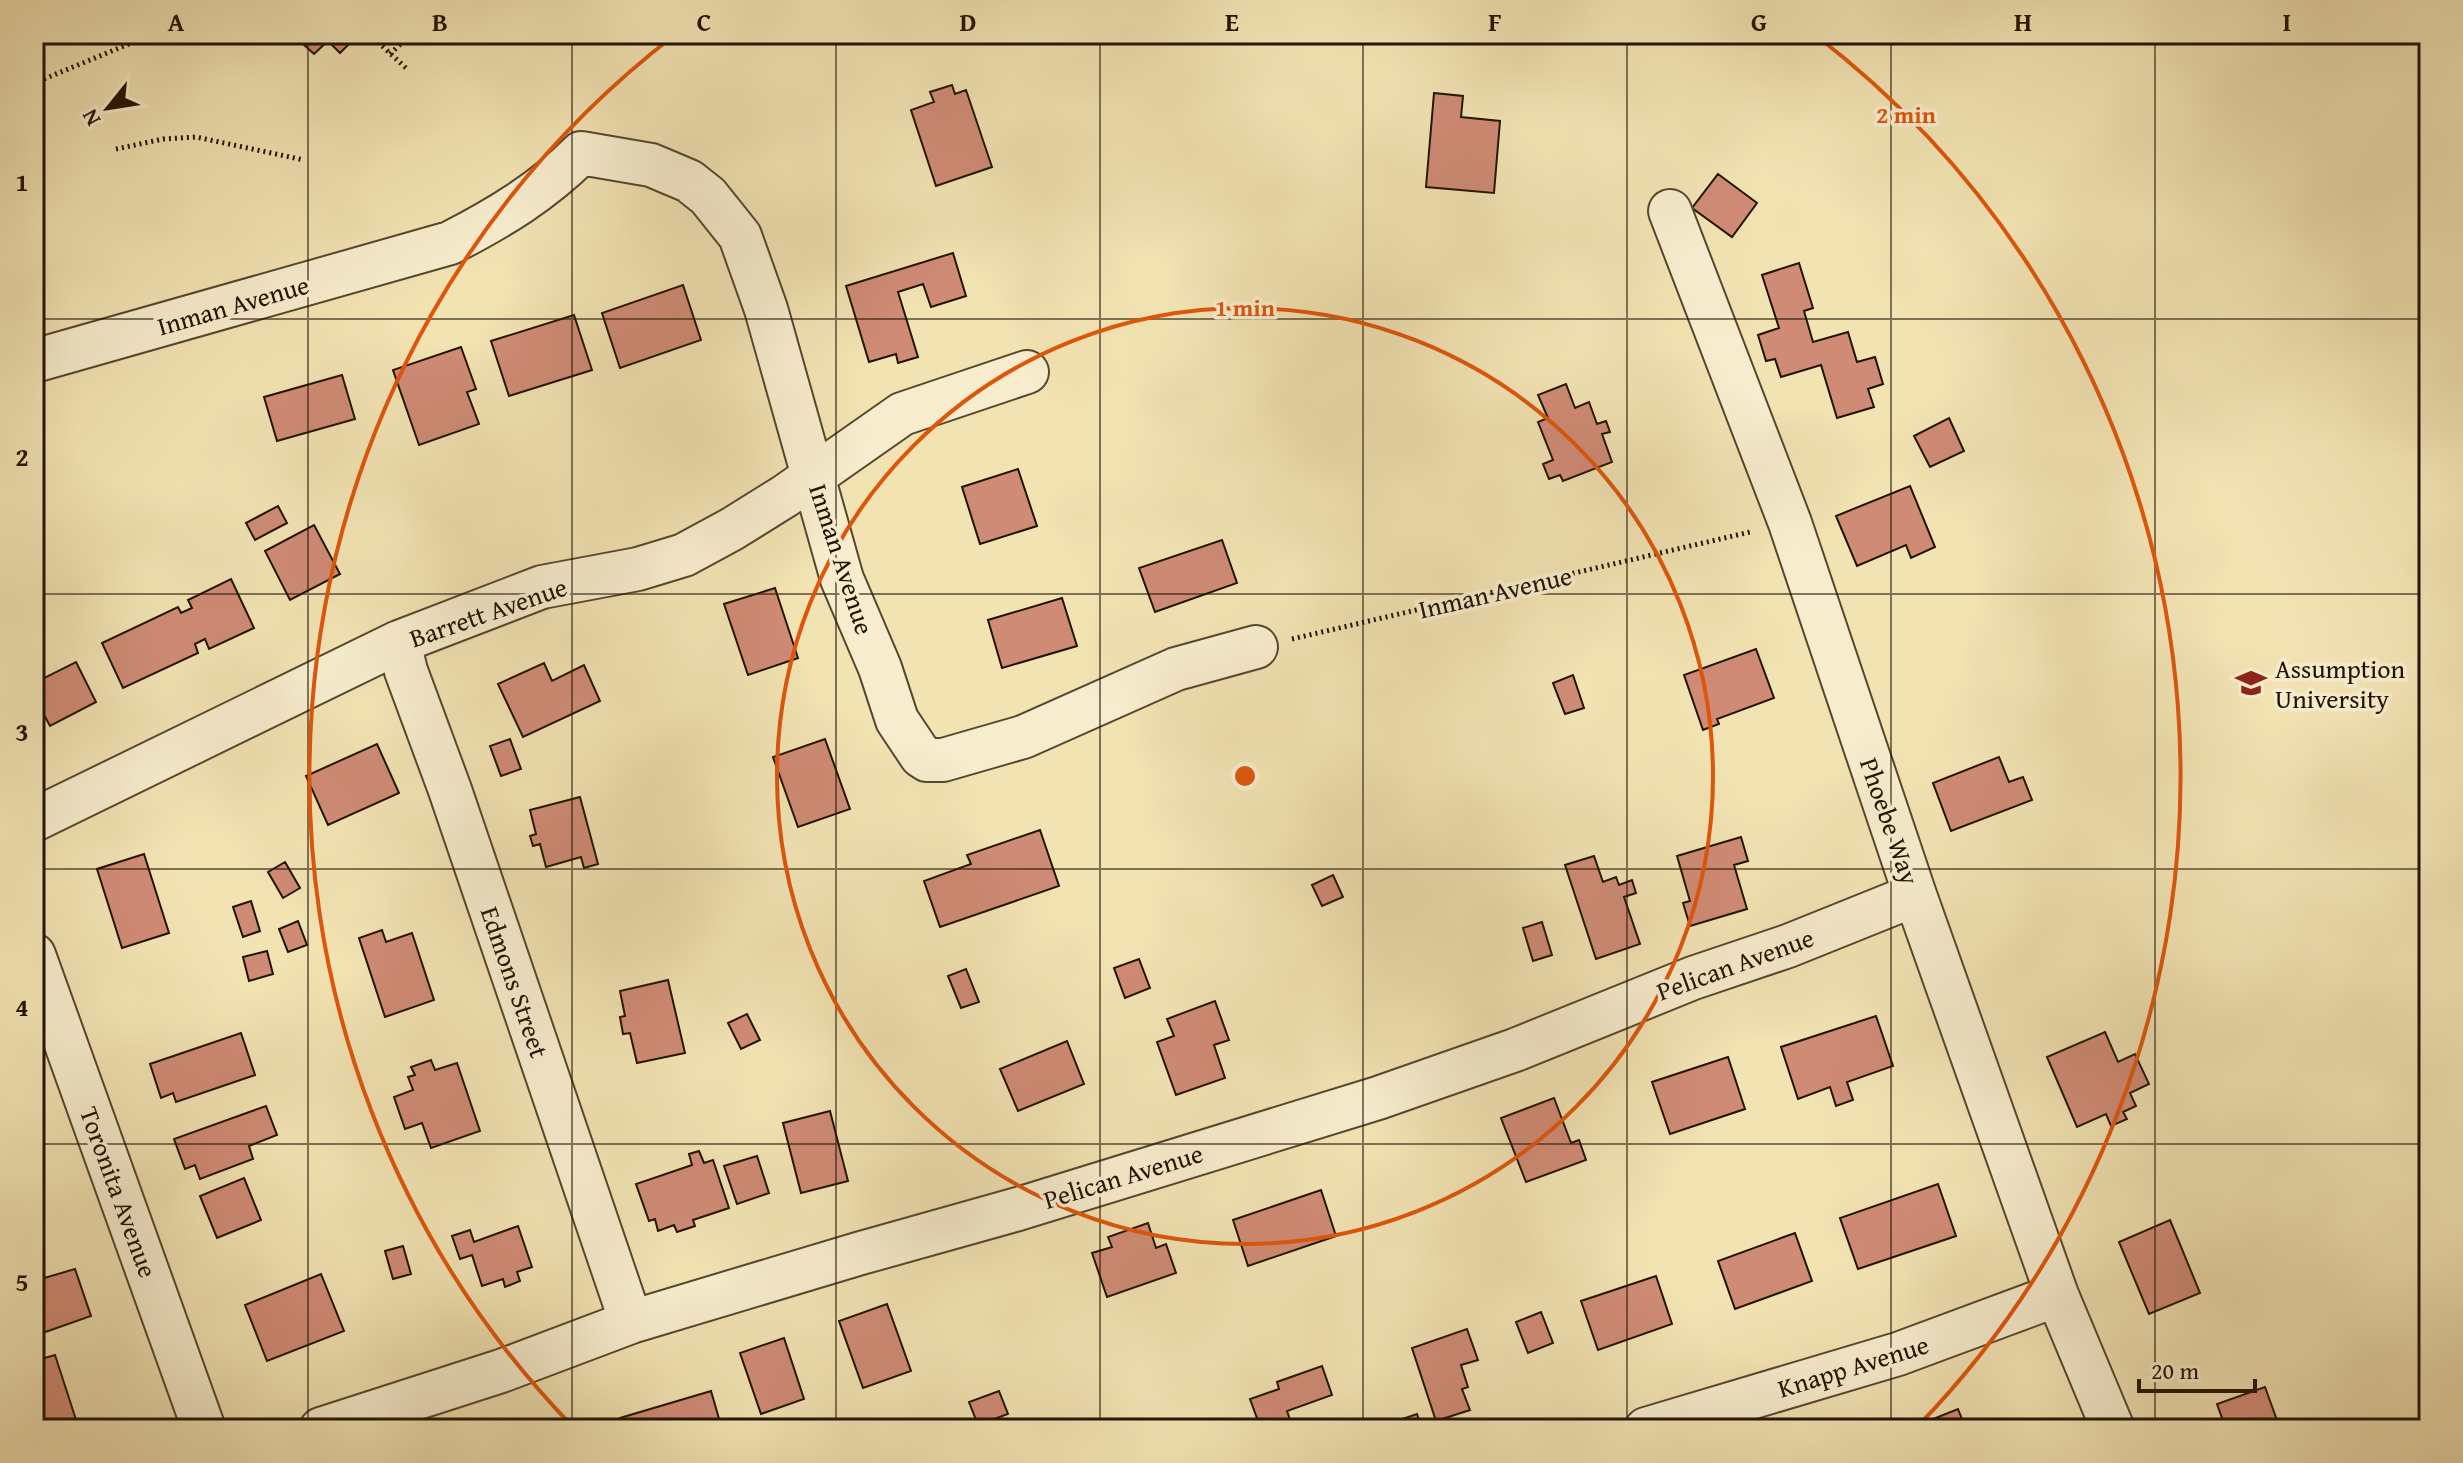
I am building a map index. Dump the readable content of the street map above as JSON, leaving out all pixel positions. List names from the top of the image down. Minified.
{"streets":{"street":["Inman Avenue","Barrett Avenue","Phoebe Way","Pelican Avenue","Edmons Street","Toronita Avenue","Knapp Avenue"]},"crossings":[["Inman Avenue","Barrett Avenue"],["Inman Avenue","Phoebe Way"],["Barrett Avenue","Edmons Street"],["Phoebe Way","Pelican Avenue"],["Phoebe Way","Knapp Avenue"],["Pelican Avenue","Edmons Street"]],"places":{"school or university":["Assumption University"]},"scale_bar":"20 m","north":"bottom left","grid":{"columns":["A","B","C","D","E","F","G","H","I"],"rows":["1","2","3","4","5"]},"rings":["2 min","1 min"]}
